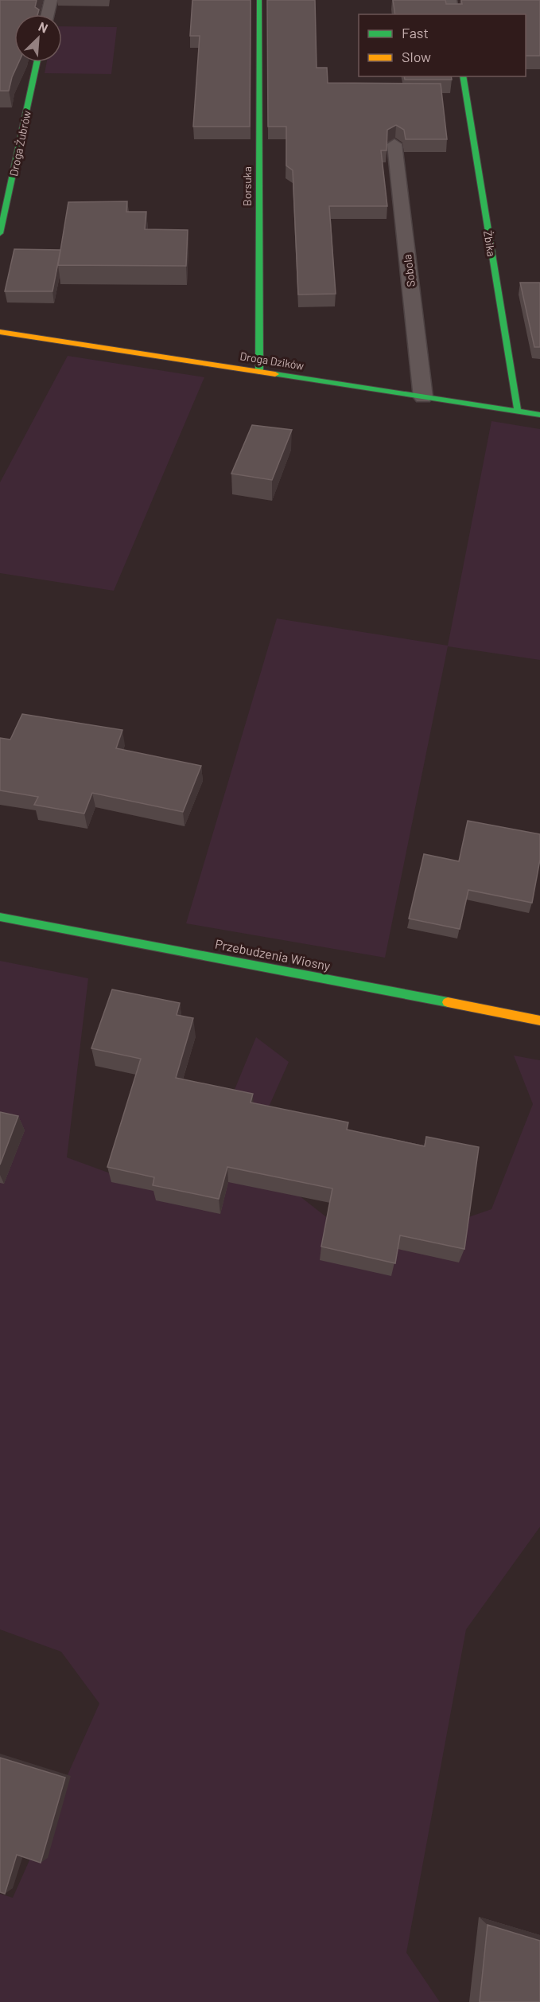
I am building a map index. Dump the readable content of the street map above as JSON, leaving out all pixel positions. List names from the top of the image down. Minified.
{"streets":{"street":["Droga Żubrów","Borsuka","Żbika","Sobola","Droga Dzików","Przebudzenia Wiosny"]},"crossings":[["Borsuka","Droga Dzików"],["Żbika","Droga Dzików"],["Sobola","Droga Dzików"]],"legend":["Fast","Slow"],"north":"top right"}
